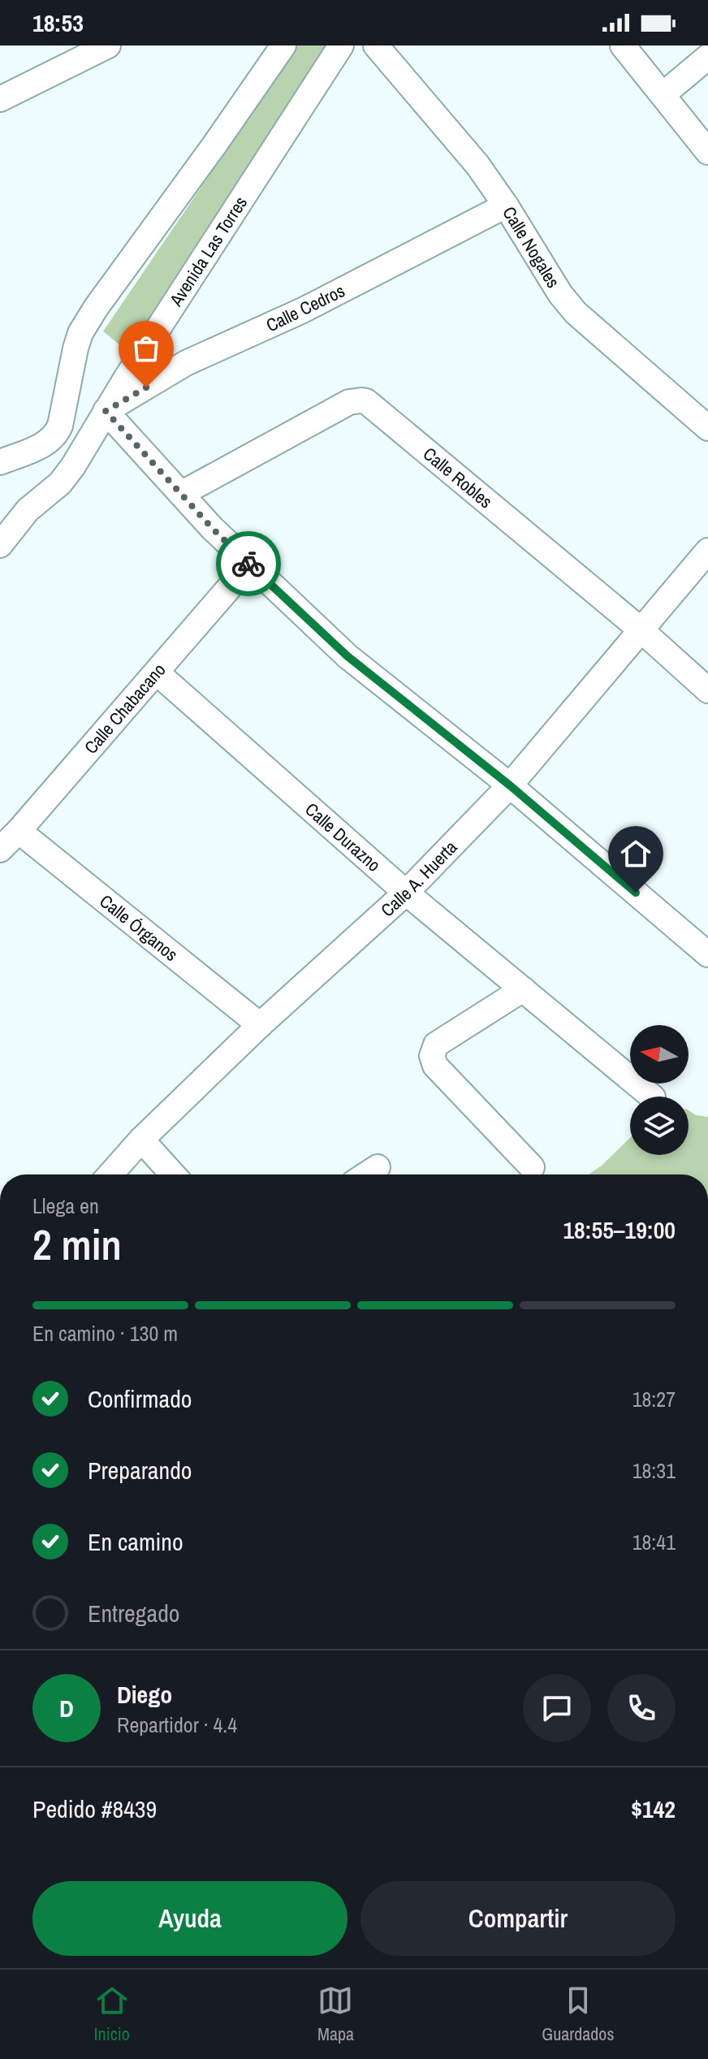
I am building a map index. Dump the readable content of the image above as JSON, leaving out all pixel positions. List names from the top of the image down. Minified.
{"streets":{"street":["Calle Nogales","Avenida Las Torres","Calle Cedros","Calle Robles","Calle Chabacano","Calle Durazno","Calle A. Huerta","Calle Órganos"]},"crossings":[["Calle Nogales","Calle Cedros"],["Avenida Las Torres","Calle Cedros"],["Calle Robles","Calle A. Huerta"],["Calle Chabacano","Calle Durazno"],["Calle Chabacano","Calle Órganos"],["Calle Durazno","Calle A. Huerta"],["Calle A. Huerta","Calle Órganos"]],"north":"left","page":{"status":"18:53","heading":["2 min","Llega en","18:55–19:00"],"panel":["Diego","Repartidor · 4.4","Pedido #8439","$142"],"bar":"En camino · 130 m","list":[["Confirmado","18:27"],["Preparando","18:31"],["En camino","18:41"],"Entregado"],"round":"D","buttons":["Ayuda","Compartir"],"tabs":["Inicio","Mapa","Guardados"]}}
